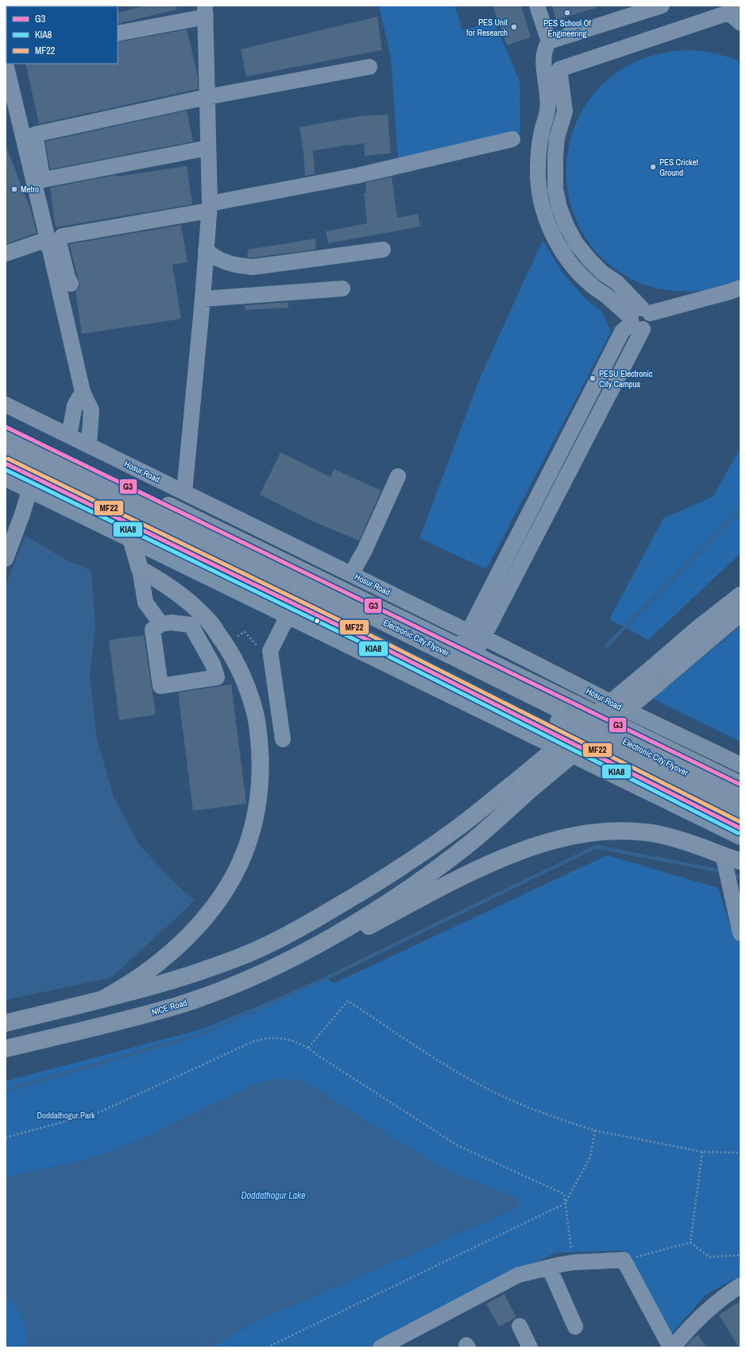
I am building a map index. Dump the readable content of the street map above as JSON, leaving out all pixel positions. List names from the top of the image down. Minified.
{"streets":{"highway":["Hosur Road","Electronic City Flyover","NICE Road"]},"water":["Doddathogur Lake"],"parks":["Doddathogur Park"],"places":["PES School Of Engineering","PES Unit for Research","PES Cricket Ground","Metro","PESU Electronic City Campus"],"lines":["transit line G3","transit line MF22","transit line KIA8"],"legend":["G3","KIA8","MF22"]}
